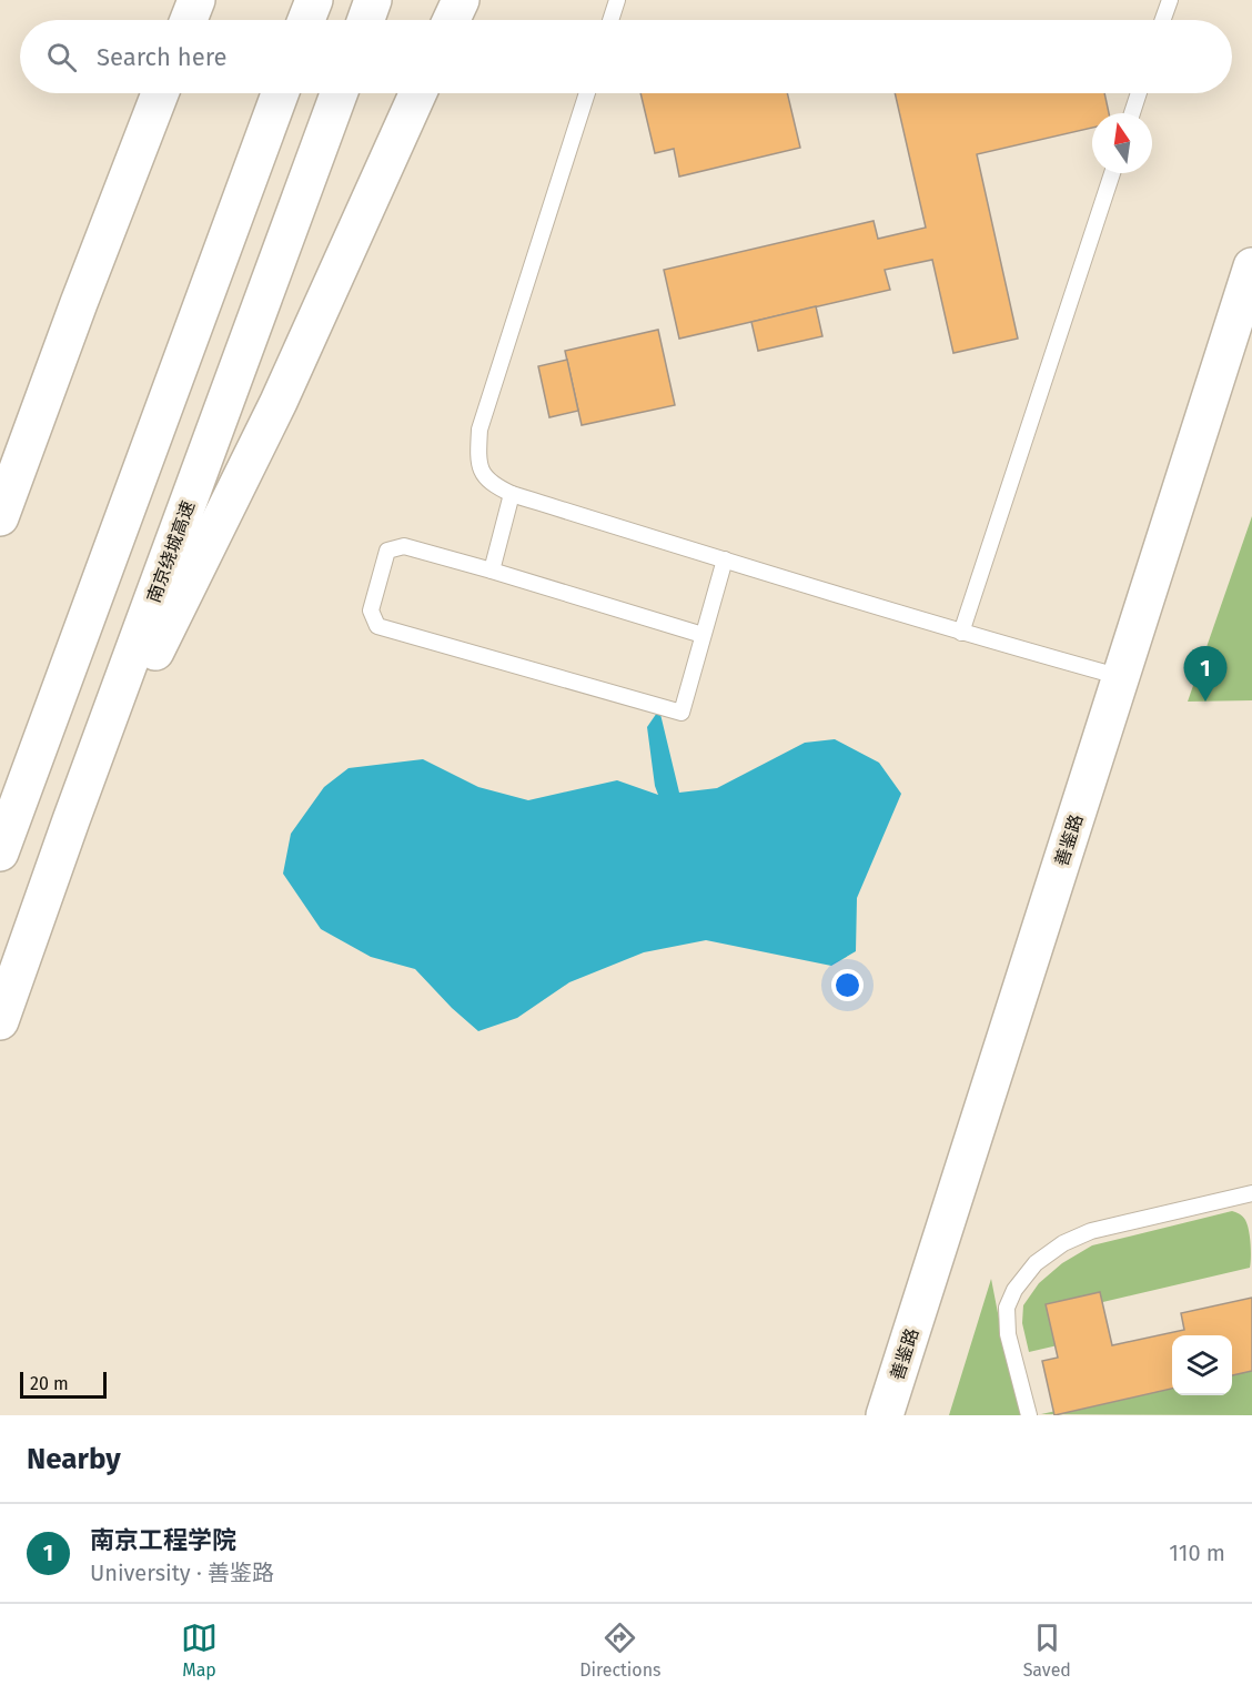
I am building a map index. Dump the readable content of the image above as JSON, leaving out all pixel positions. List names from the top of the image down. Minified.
{"streets":{"main road":["南京绕城高速","善鉴路"]},"scale_bar":"20 m","north":"top","page":{"search":"Search here","pins":"1","scale":"20 m","heading":"Nearby","list":[{"mark":"1","name":"南京工程学院","note":"University · 善鉴路","value":"110 m"}],"nav":["Map","Directions","Saved"]}}
